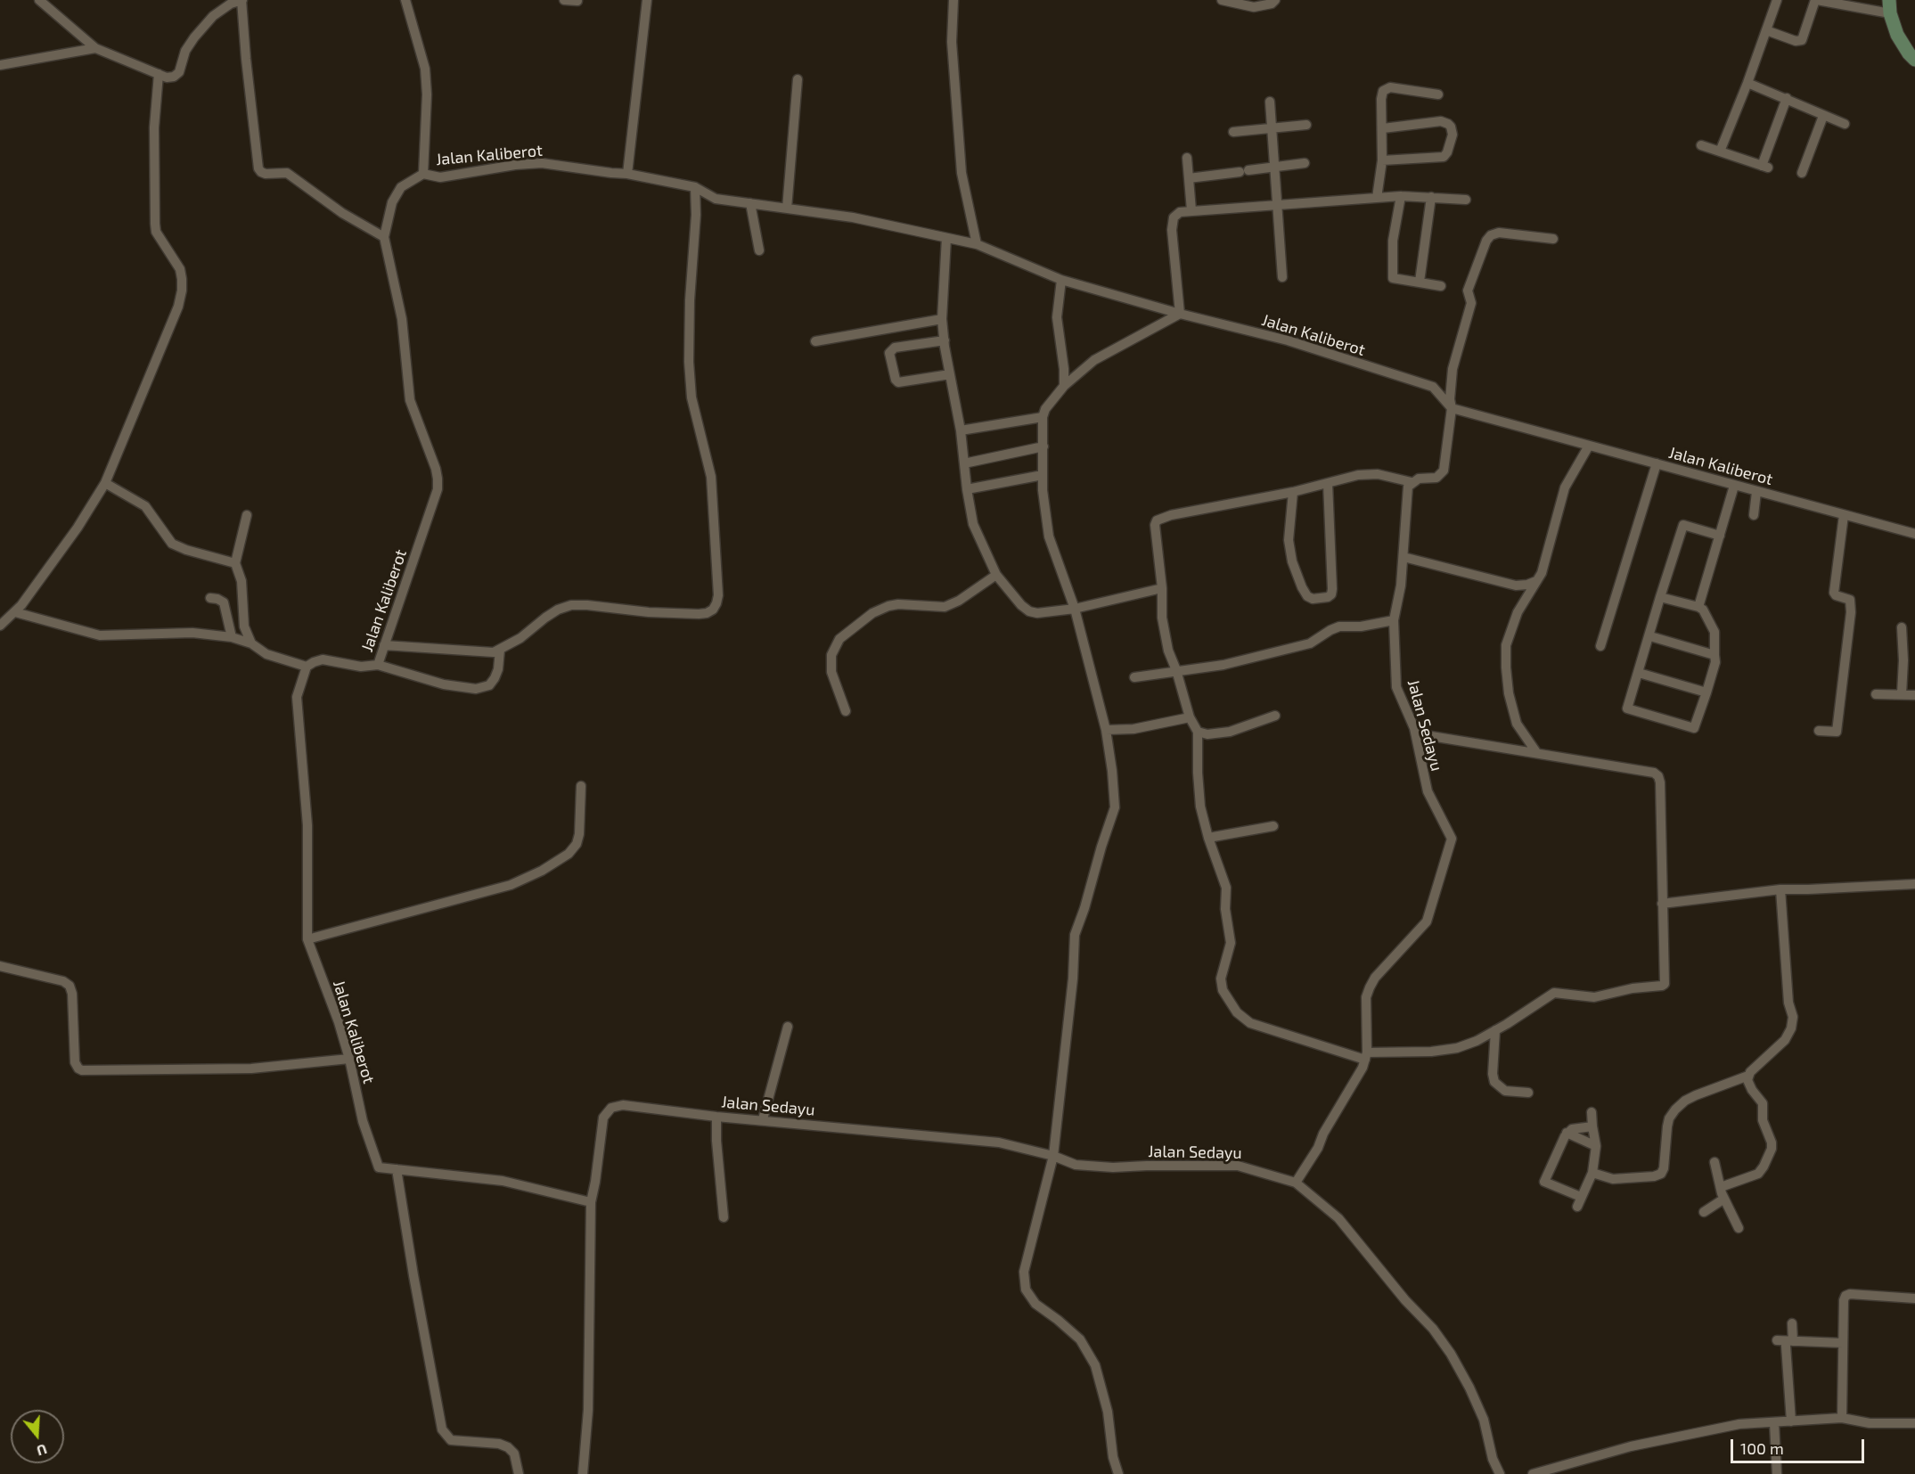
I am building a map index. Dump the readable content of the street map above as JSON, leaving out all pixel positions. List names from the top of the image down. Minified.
{"streets":{"street":["Jalan Kaliberot","Jalan Sedayu"]},"crossings":[["Jalan Kaliberot","Jalan Sedayu"]],"scale_bar":"100 m","north":"bottom"}
